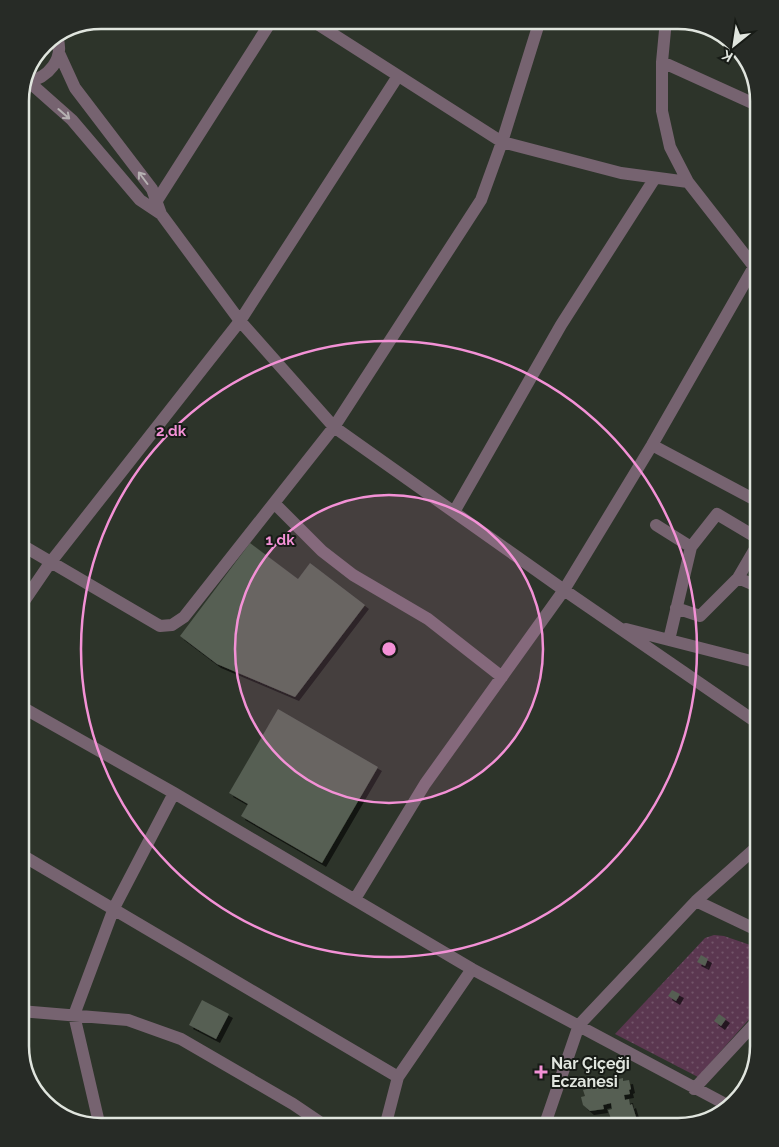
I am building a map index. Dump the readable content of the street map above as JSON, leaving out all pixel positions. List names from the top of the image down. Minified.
{"places":{"health":["Nar Çiçeği Eczanesi"]},"north":"bottom left","rings":["2 dk","1 dk"]}
